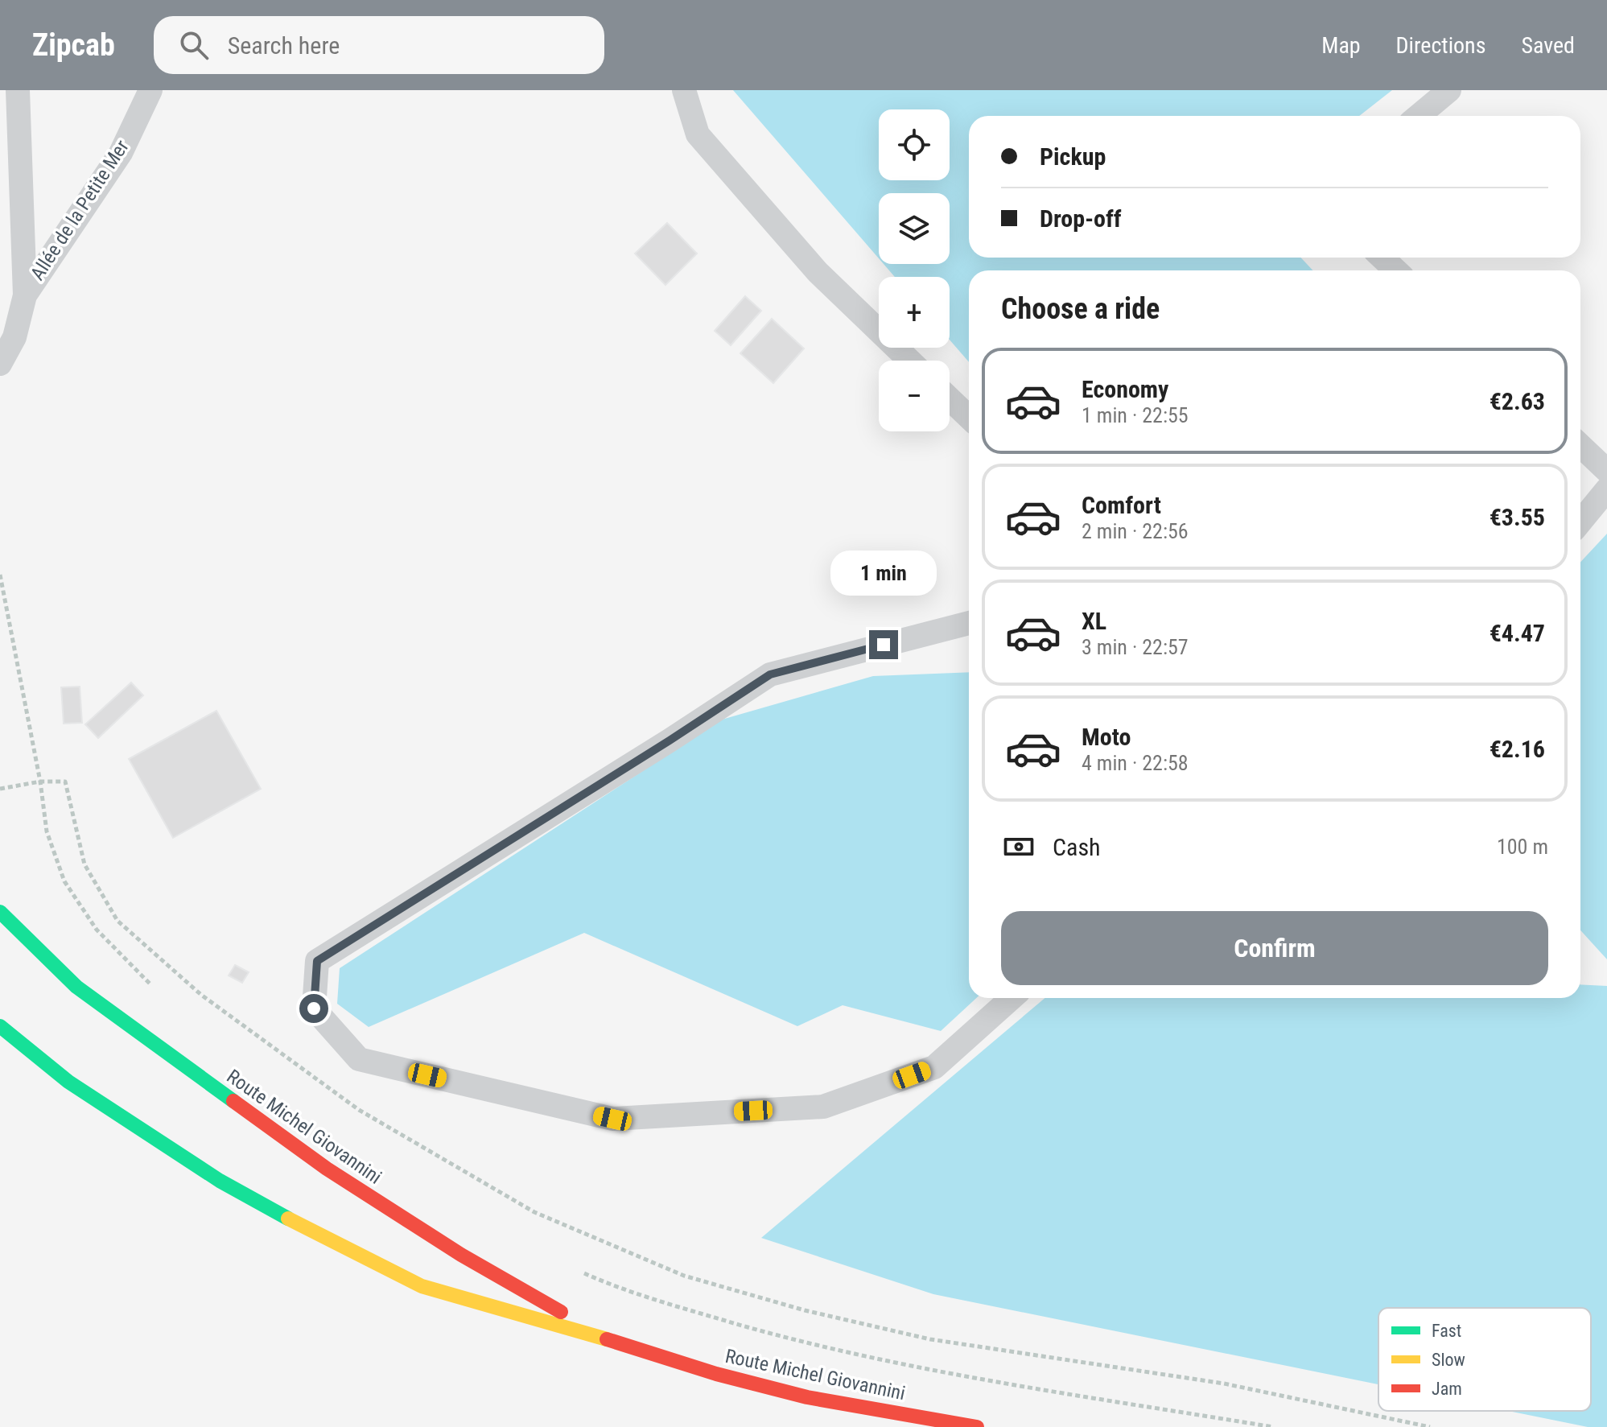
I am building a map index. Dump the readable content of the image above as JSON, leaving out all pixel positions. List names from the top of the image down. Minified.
{"streets":{"main road":["Route Michel Giovannini"],"lane":["Allée de la Petite Mer"]},"legend":["Fast","Slow","Jam"],"page":{"header":"Zipcab","search":"Search here","nav":["Map","Directions","Saved"],"map_buttons":["+","−"],"banner":["Pickup","Drop-off"],"heading":"Choose a ride","list":[{"name":"Economy","note":"1 min · 22:55","value":"€2.63"},{"name":"Comfort","note":"2 min · 22:56","value":"€3.55"},{"name":"XL","note":"3 min · 22:57","value":"€4.47"},{"name":"Moto","note":"4 min · 22:58","value":"€2.16"}],"bubble":"1 min","pay":["Cash","100 m"],"buttons":"Confirm"}}
